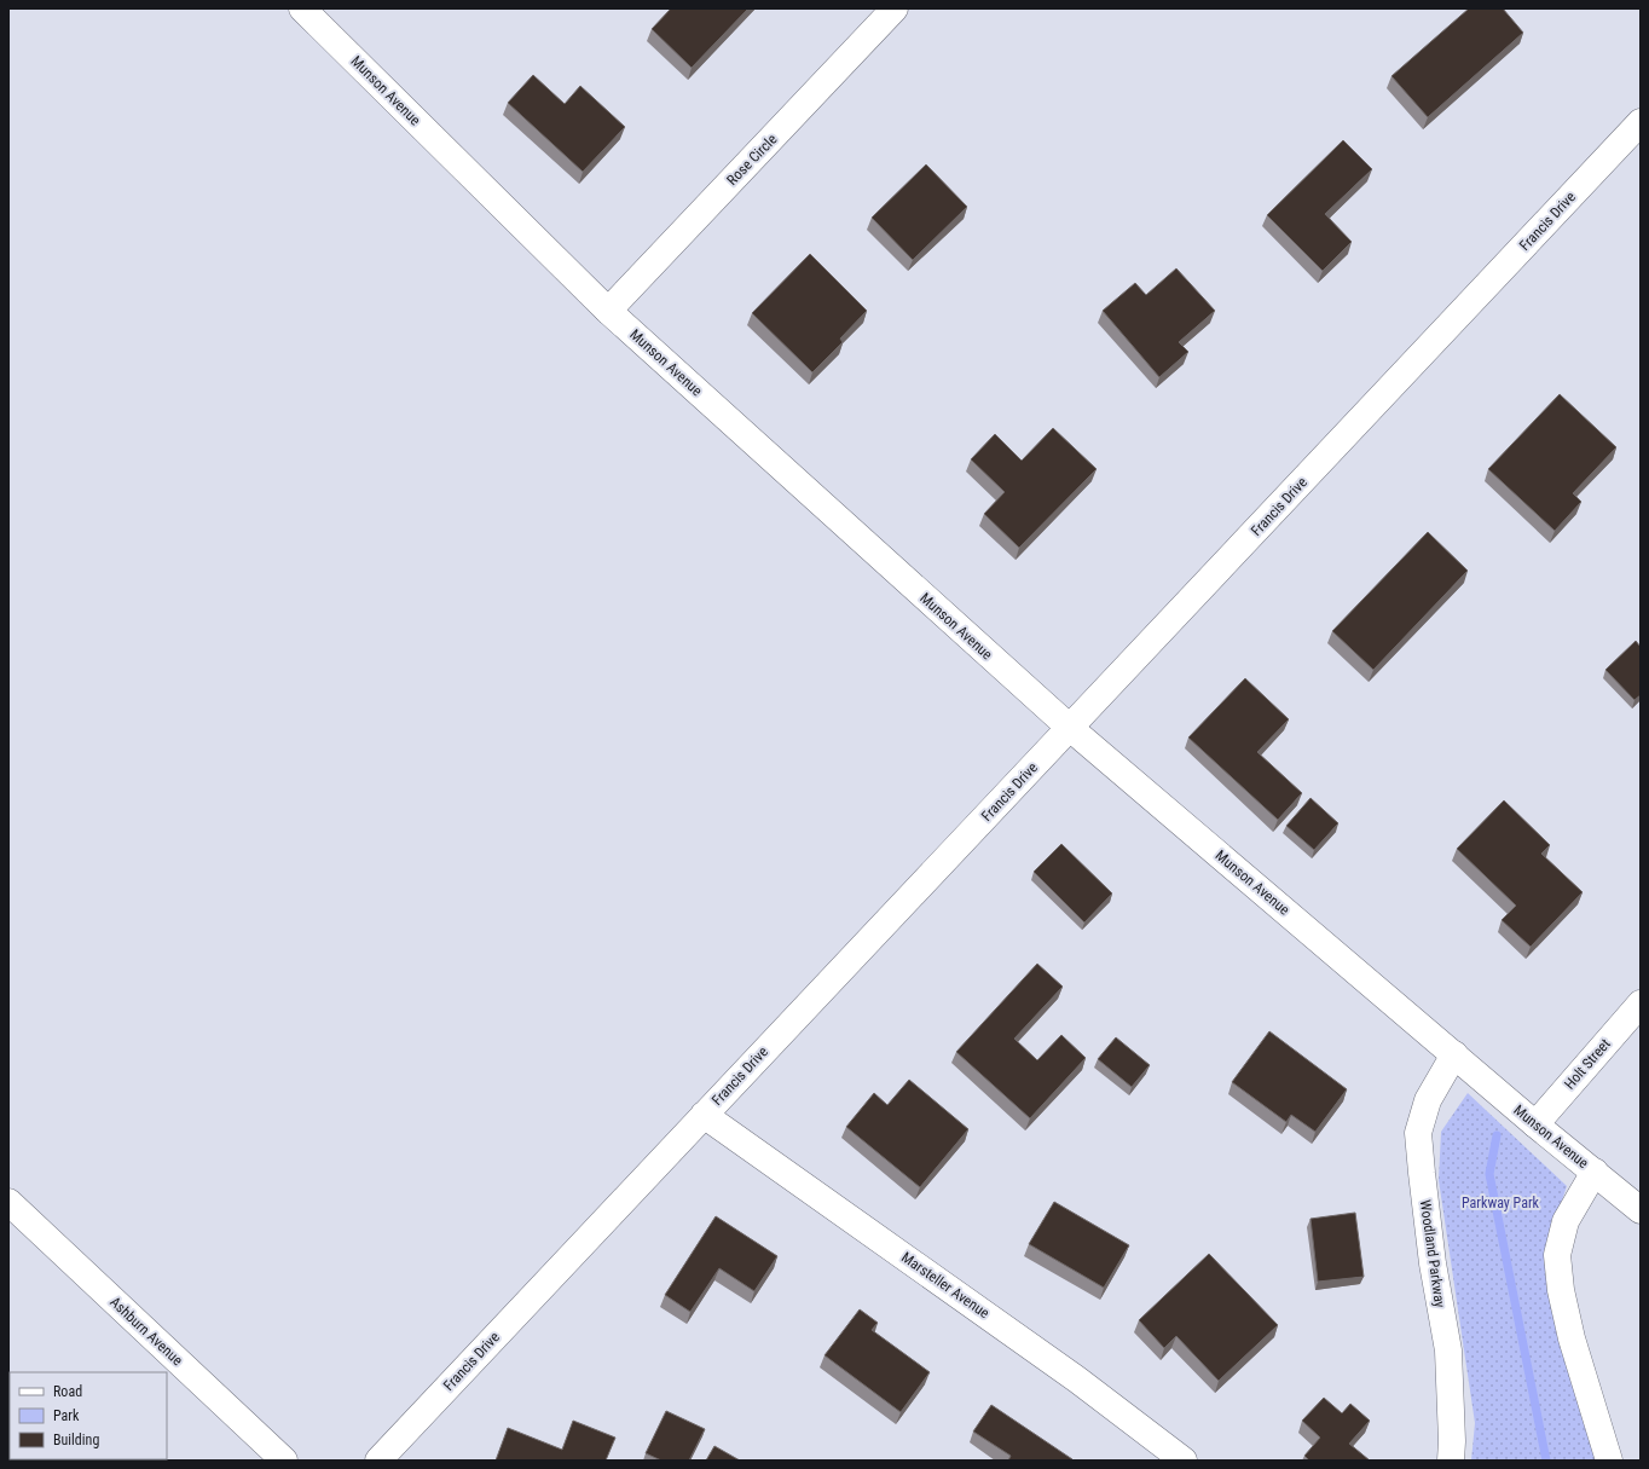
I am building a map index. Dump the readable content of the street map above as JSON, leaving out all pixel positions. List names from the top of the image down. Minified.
{"streets":{"street":["Munson Avenue","Rose Circle","Francis Drive","Holt Street","Woodland Parkway","Marsteller Avenue","Ashburn Avenue"]},"crossings":[["Munson Avenue","Rose Circle"],["Munson Avenue","Francis Drive"],["Munson Avenue","Holt Street"],["Munson Avenue","Woodland Parkway"],["Francis Drive","Marsteller Avenue"]],"parks":["Parkway Park"],"legend":["Road","Park","Building"]}
